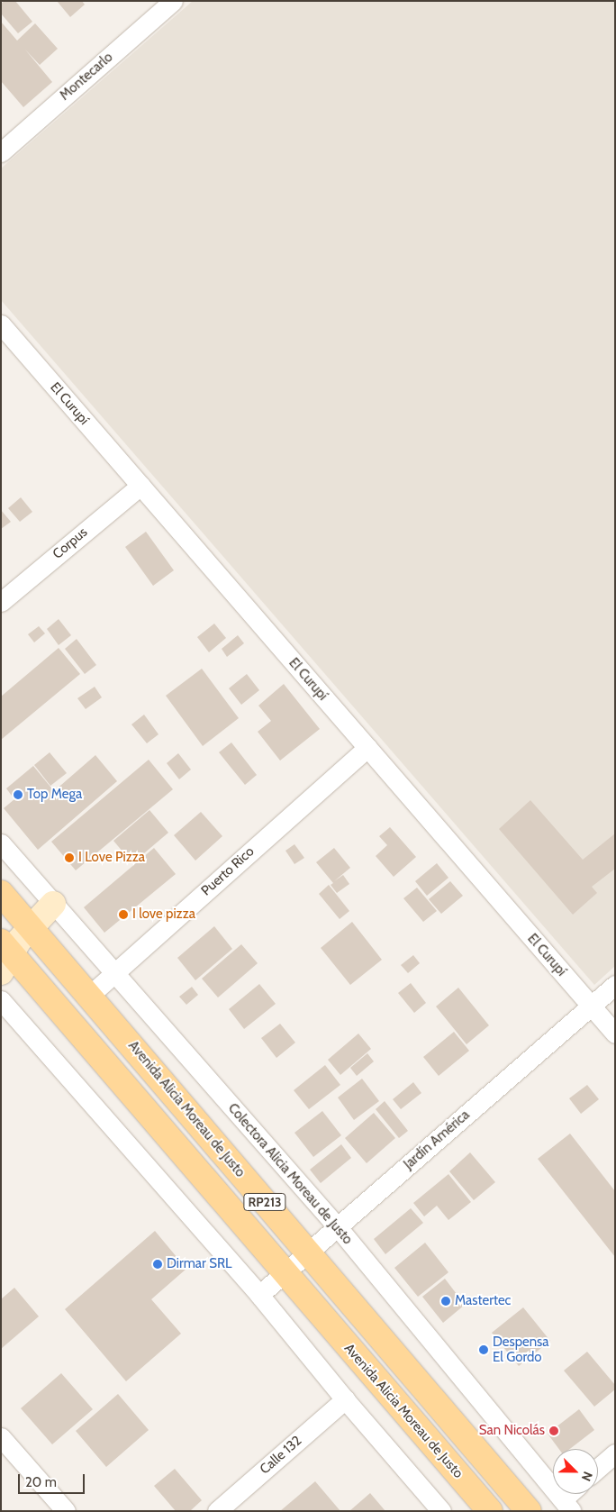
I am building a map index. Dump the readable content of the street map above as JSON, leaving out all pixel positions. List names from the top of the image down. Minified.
{"streets":{"main road":["Avenida Alicia Moreau de Justo","RP213"],"street":["Montecarlo","El Curupí","Corpus","Puerto Rico","Jardín América","Colectora Alicia Moreau de Justo","Calle 132"]},"crossings":[["El Curupí","Corpus"],["El Curupí","Puerto Rico"],["El Curupí","Jardín América"],["Puerto Rico","Avenida Alicia Moreau de Justo"],["Puerto Rico","Colectora Alicia Moreau de Justo"],["Avenida Alicia Moreau de Justo","Jardín América"],["Jardín América","Colectora Alicia Moreau de Justo"]],"places":["Top Mega","I Love Pizza","I love pizza","Dirmar SRL","Mastertec","Despensa El Gordo","San Nicolás"],"scale_bar":"20 m","north":"bottom right"}
